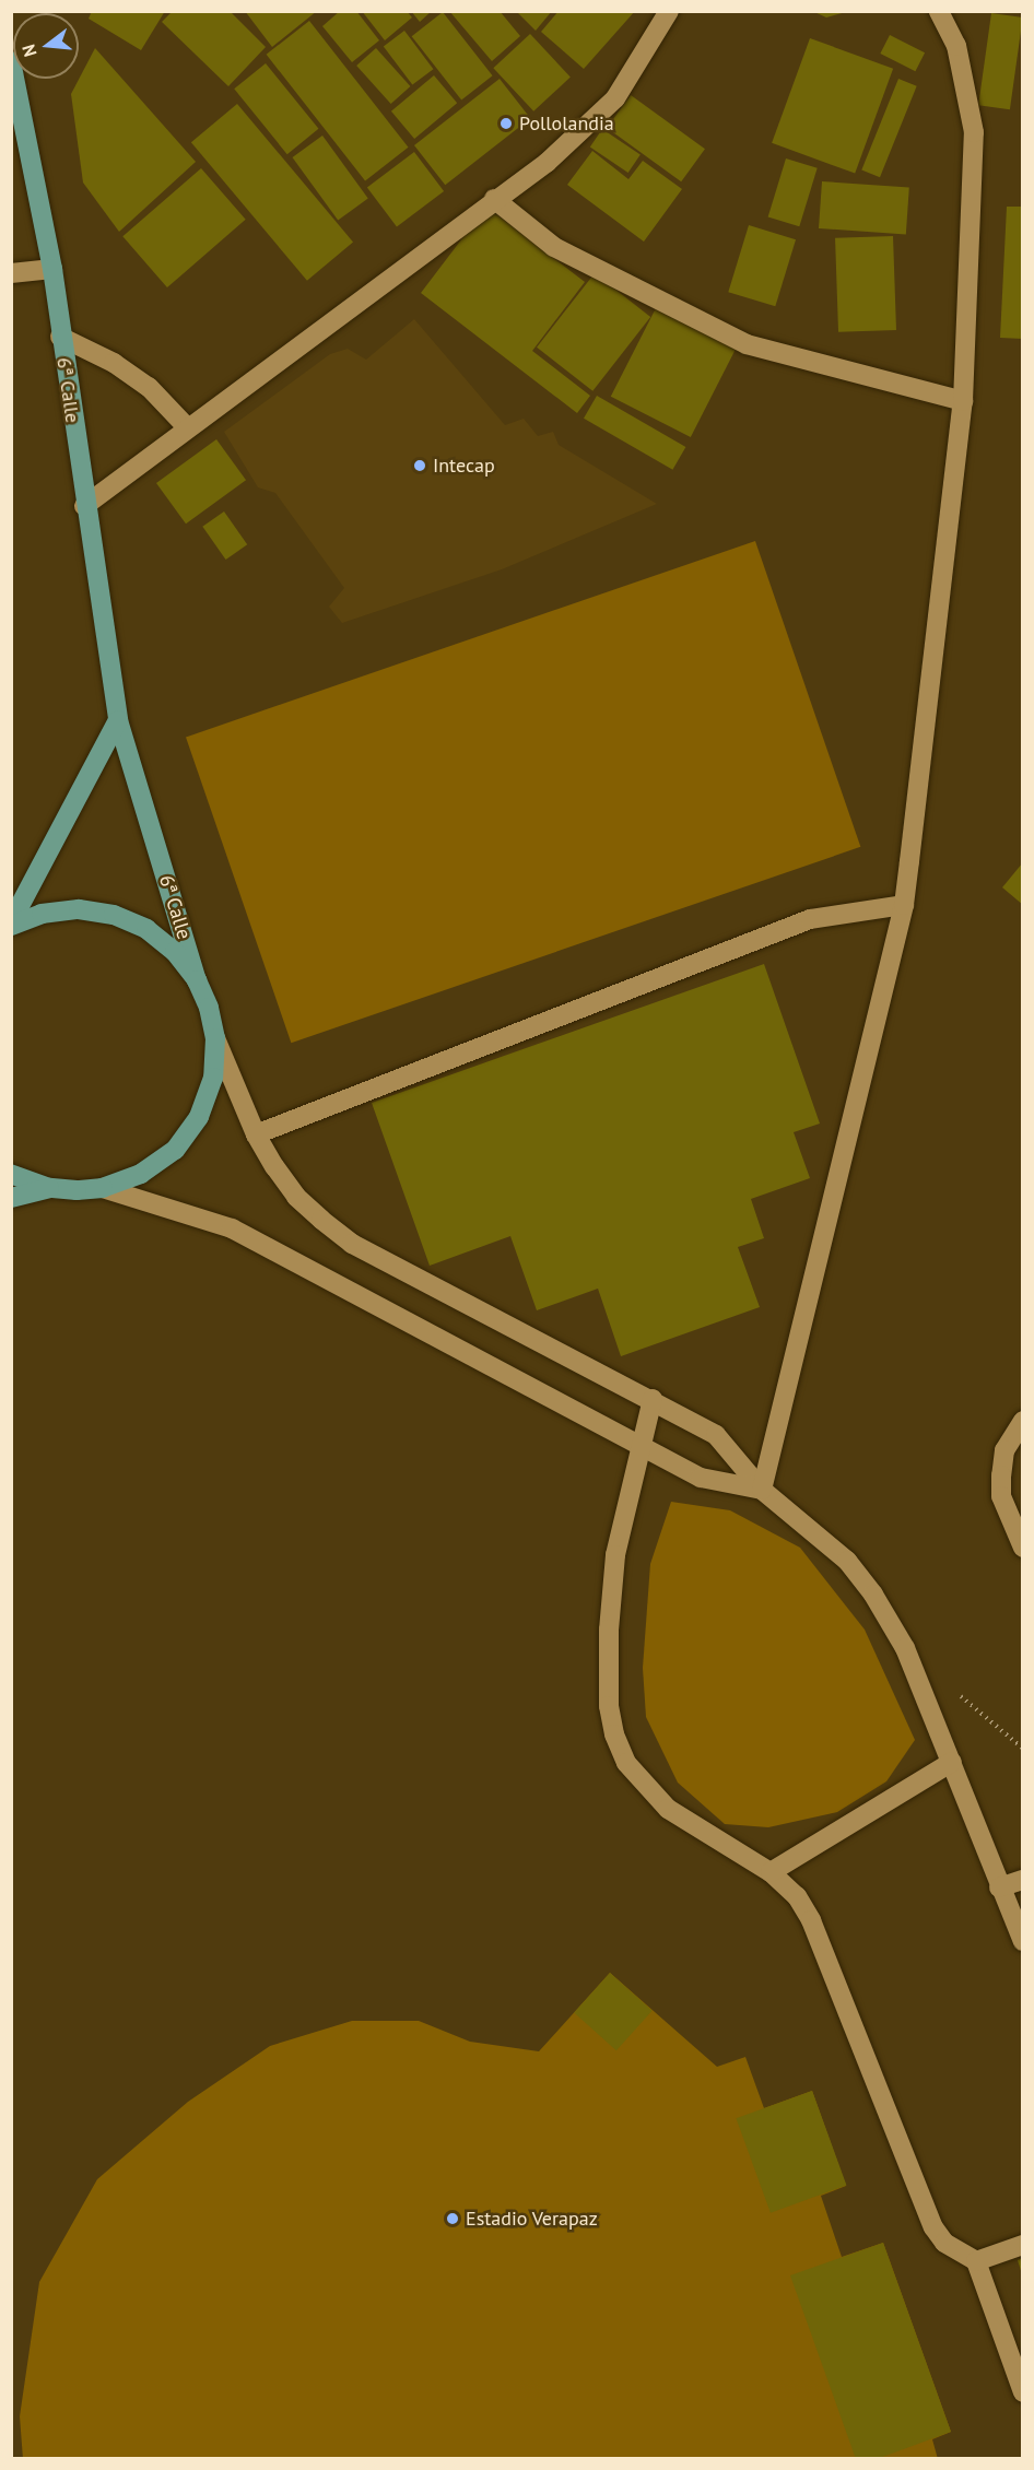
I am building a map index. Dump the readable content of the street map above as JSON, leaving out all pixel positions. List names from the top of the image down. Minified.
{"streets":{"main road":["6ª Calle"]},"places":["Pollolandia","Intecap","Estadio Verapaz"],"north":"left"}
